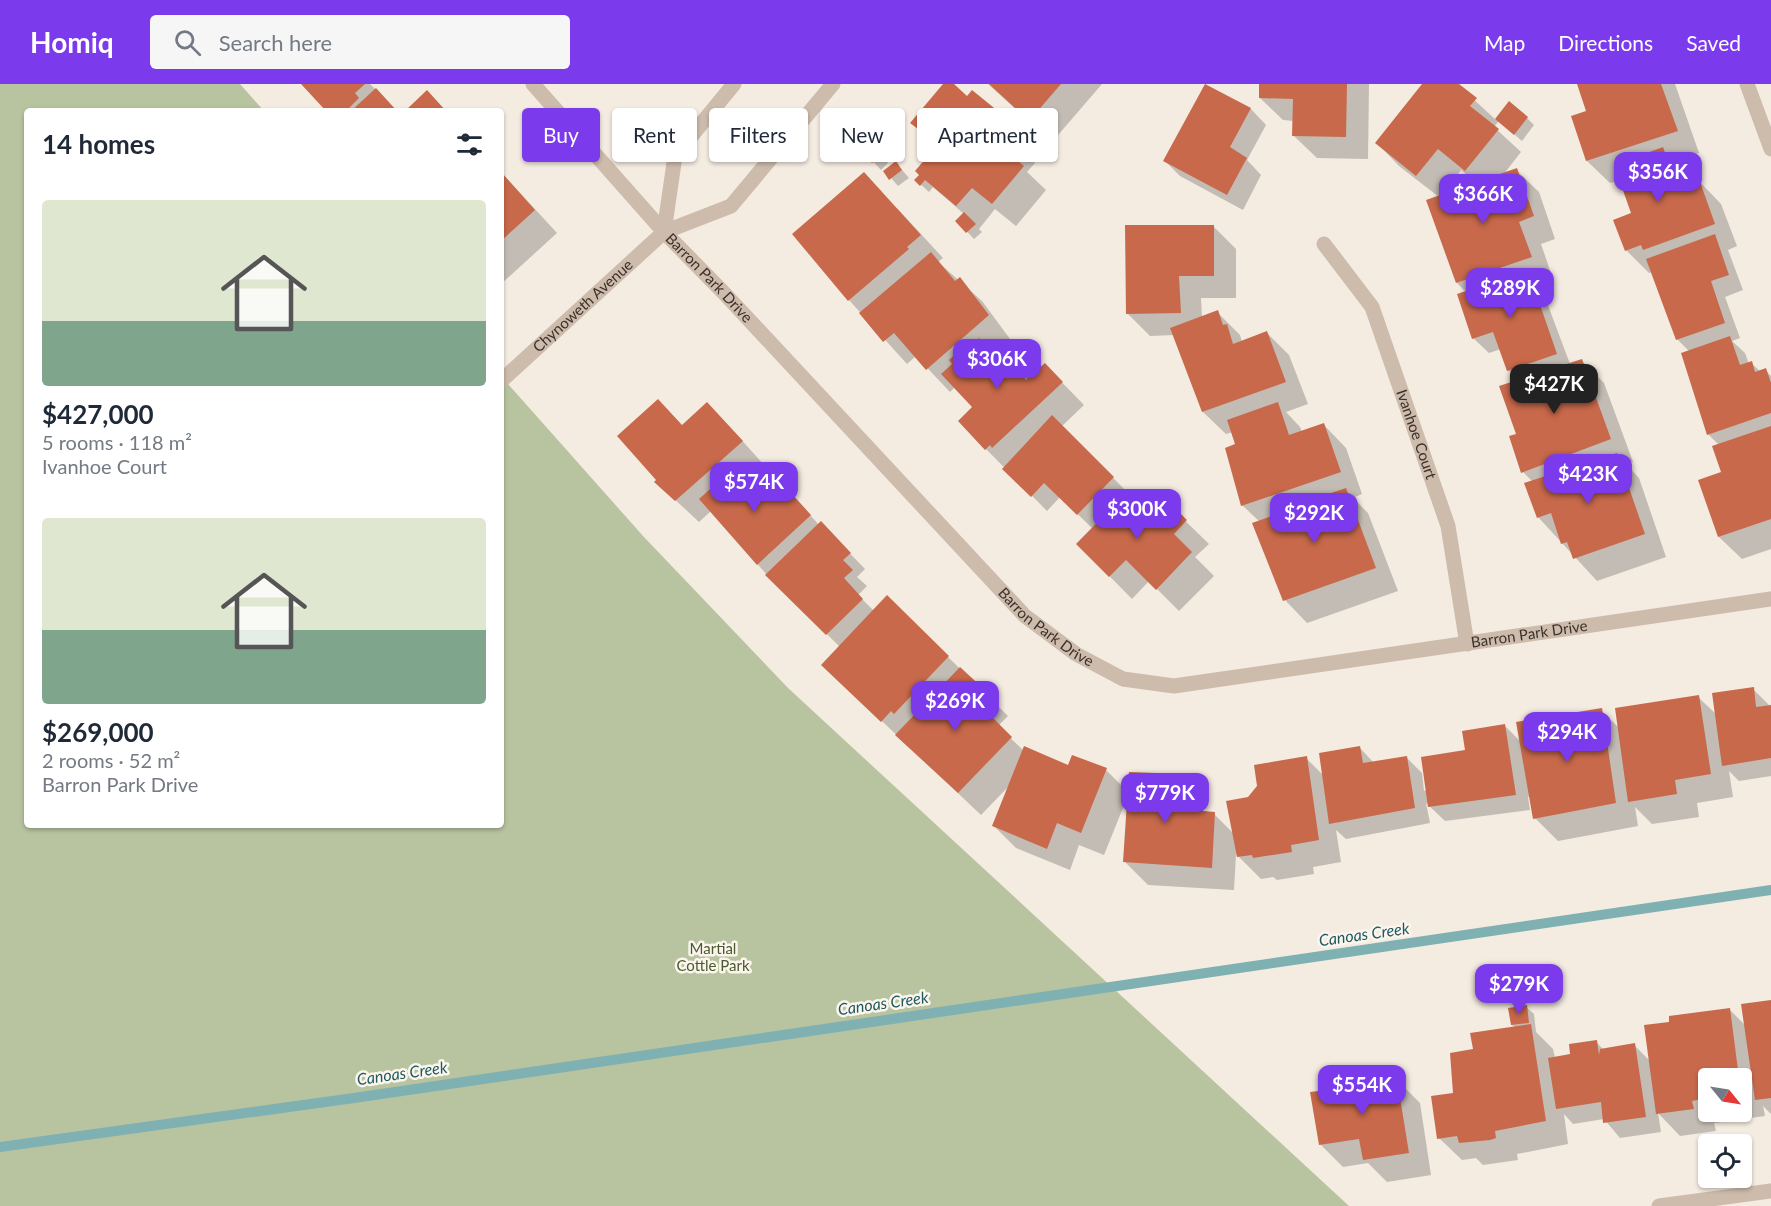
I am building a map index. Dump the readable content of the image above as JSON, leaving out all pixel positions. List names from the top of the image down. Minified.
{"streets":{"street":["Barron Park Drive","Chynoweth Avenue","Ivanhoe Court"]},"crossings":[["Barron Park Drive","Chynoweth Avenue"],["Barron Park Drive","Ivanhoe Court"]],"water":["Canoas Creek"],"parks":["Martial Cottle Park"],"north":"bottom right","page":{"header":"Homiq","search":"Search here","nav":["Map","Directions","Saved"],"chip":["Buy","Rent","Filters","New","Apartment"],"heading":"14 homes","price":["$356K","$366K","$289K","$306K","$427K","$423K","$574K","$300K","$292K","$269K","$294K","$779K","$279K","$554K"],"list":[{"name":"$427,000","note":"5 rooms · 118 m² · Ivanhoe Court"},{"name":"$269,000","note":"2 rooms · 52 m² · Barron Park Drive"}]}}
